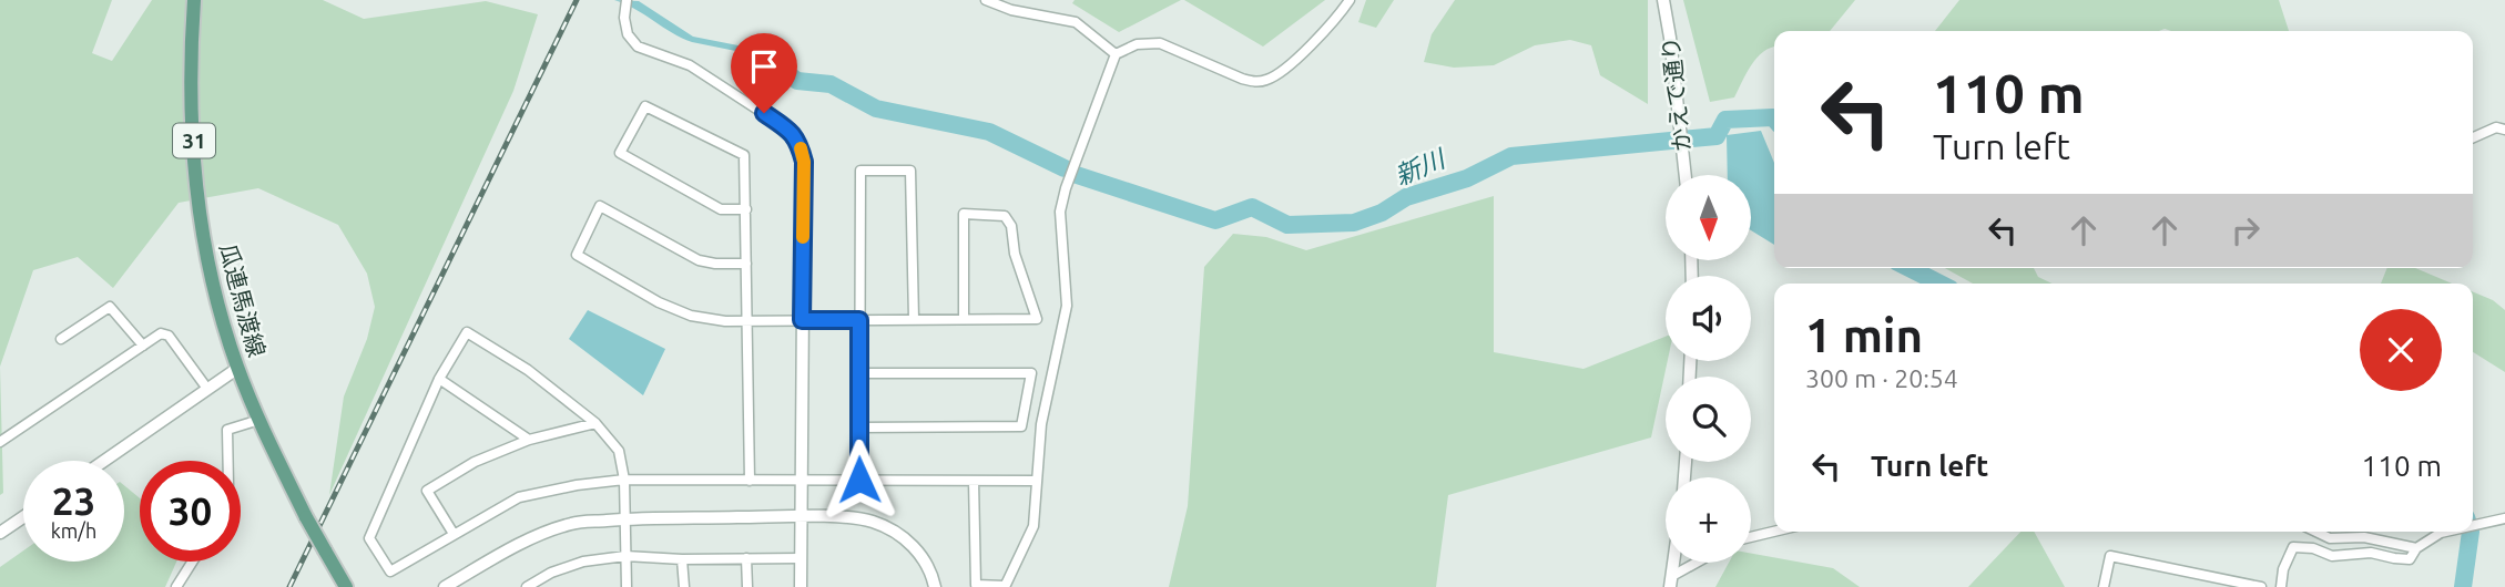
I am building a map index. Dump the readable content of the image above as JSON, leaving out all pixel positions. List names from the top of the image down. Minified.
{"streets":{"main road":["31","瓜連馬渡線"],"street":["かえで通り"]},"water":["新川"],"north":"bottom","page":{"turn":["110 m","Turn left"],"map_buttons":"+","heading":["1 min","300 m · 20:54"],"list":[{"name":"Turn left","value":"110 m"}],"speed":"23 km/h","limit":"30"}}
